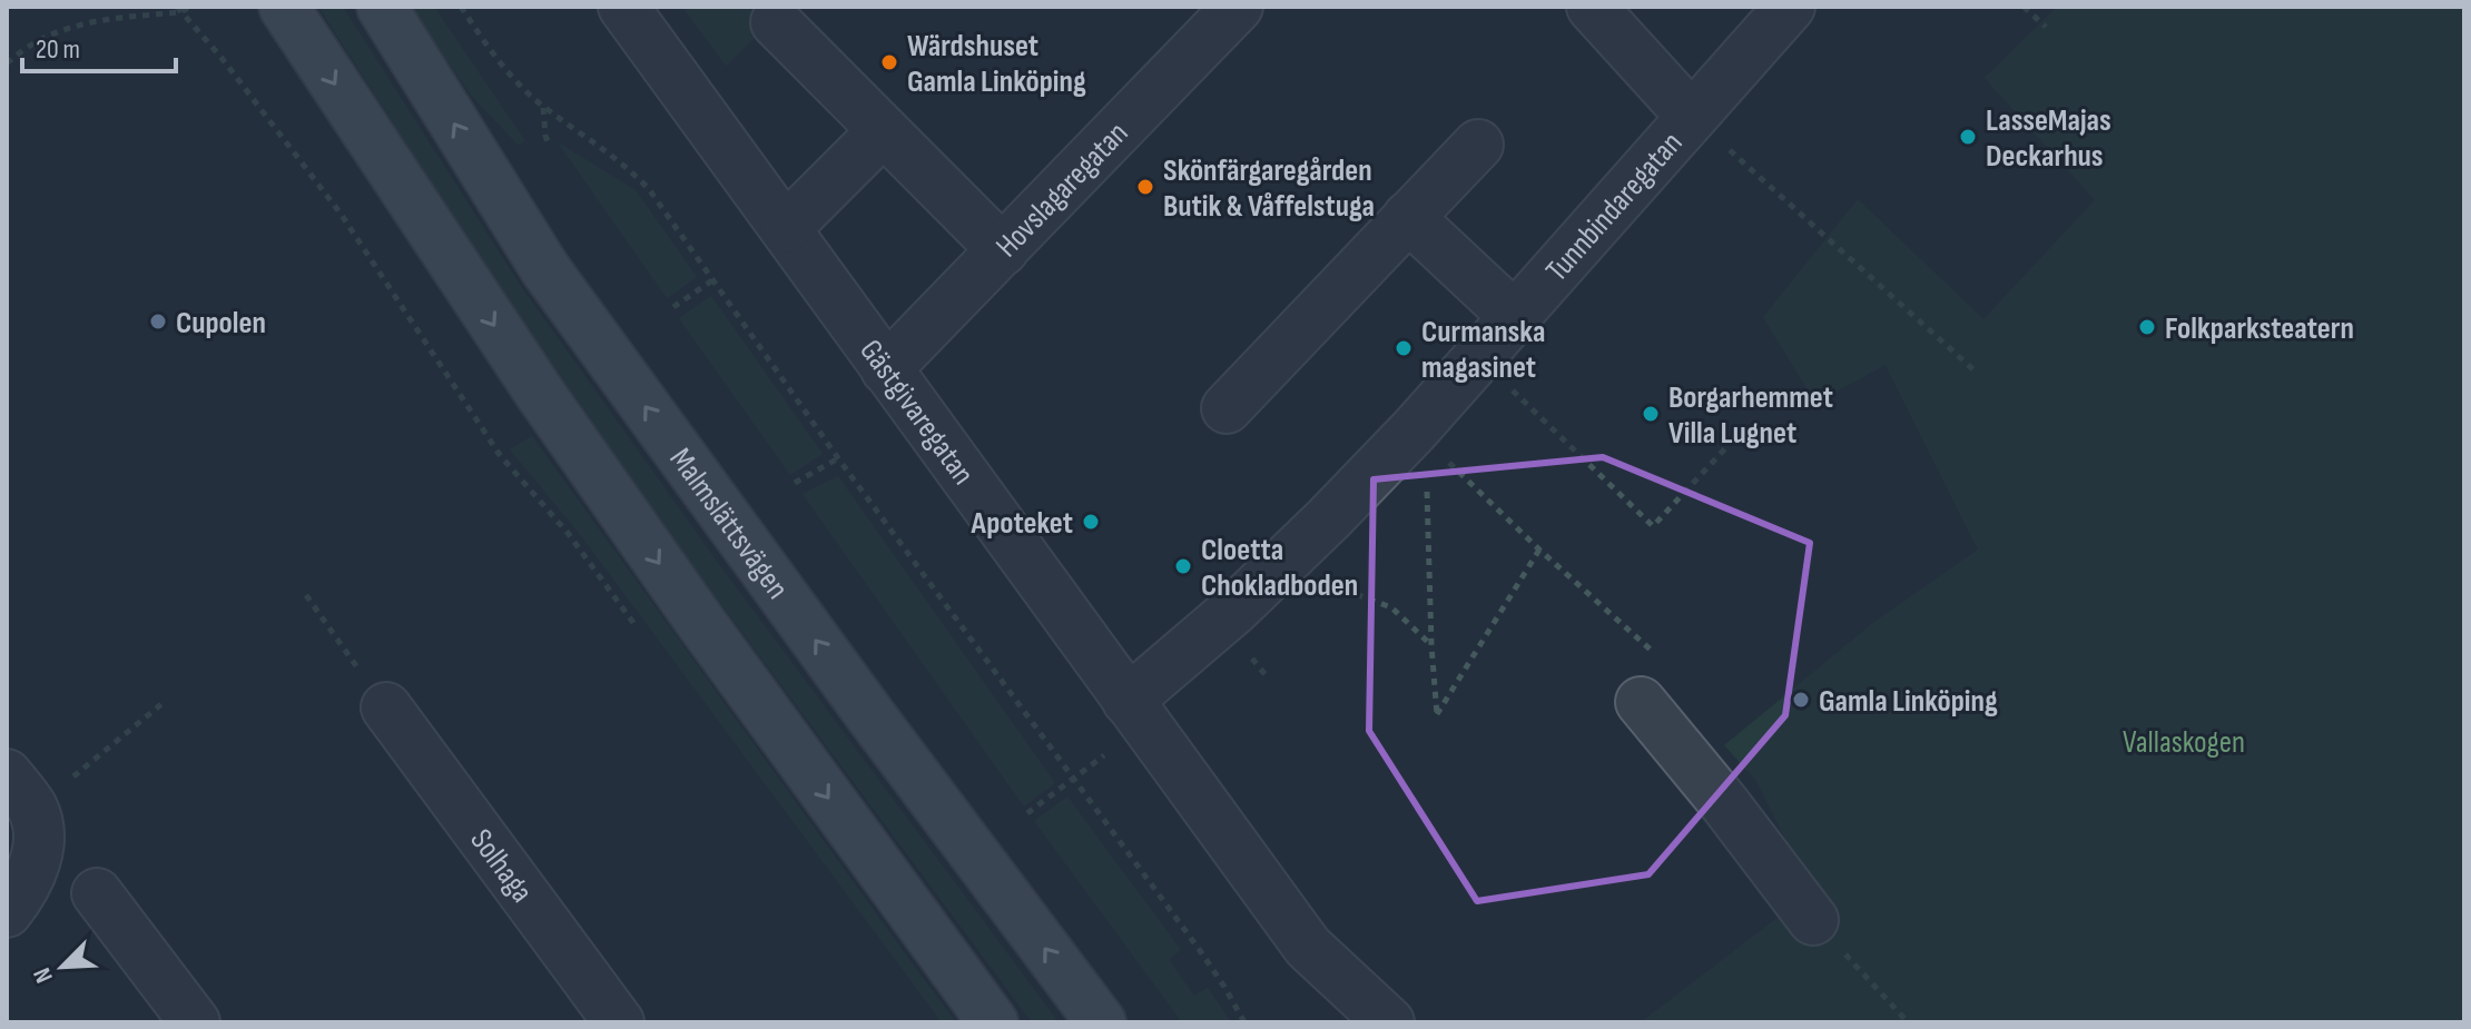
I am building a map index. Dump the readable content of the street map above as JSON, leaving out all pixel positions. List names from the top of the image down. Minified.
{"streets":{"main road":["Malmslättsvägen"],"street":["Hovslagaregatan","Tunnbindaregatan","Gästgivaregatan","Solhaga"]},"crossings":[["Hovslagaregatan","Gästgivaregatan"],["Tunnbindaregatan","Gästgivaregatan"]],"parks":["Vallaskogen"],"places":["Wärdshuset Gamla Linköping","LasseMajas Deckarhus","Skönfärgaregården Butik & Våffelstuga","Cupolen","Folkparksteatern","Curmanska magasinet","Borgarhemmet Villa Lugnet","Apoteket","Cloetta Chokladboden","Gamla Linköping"],"scale_bar":"20 m","north":"bottom left"}
